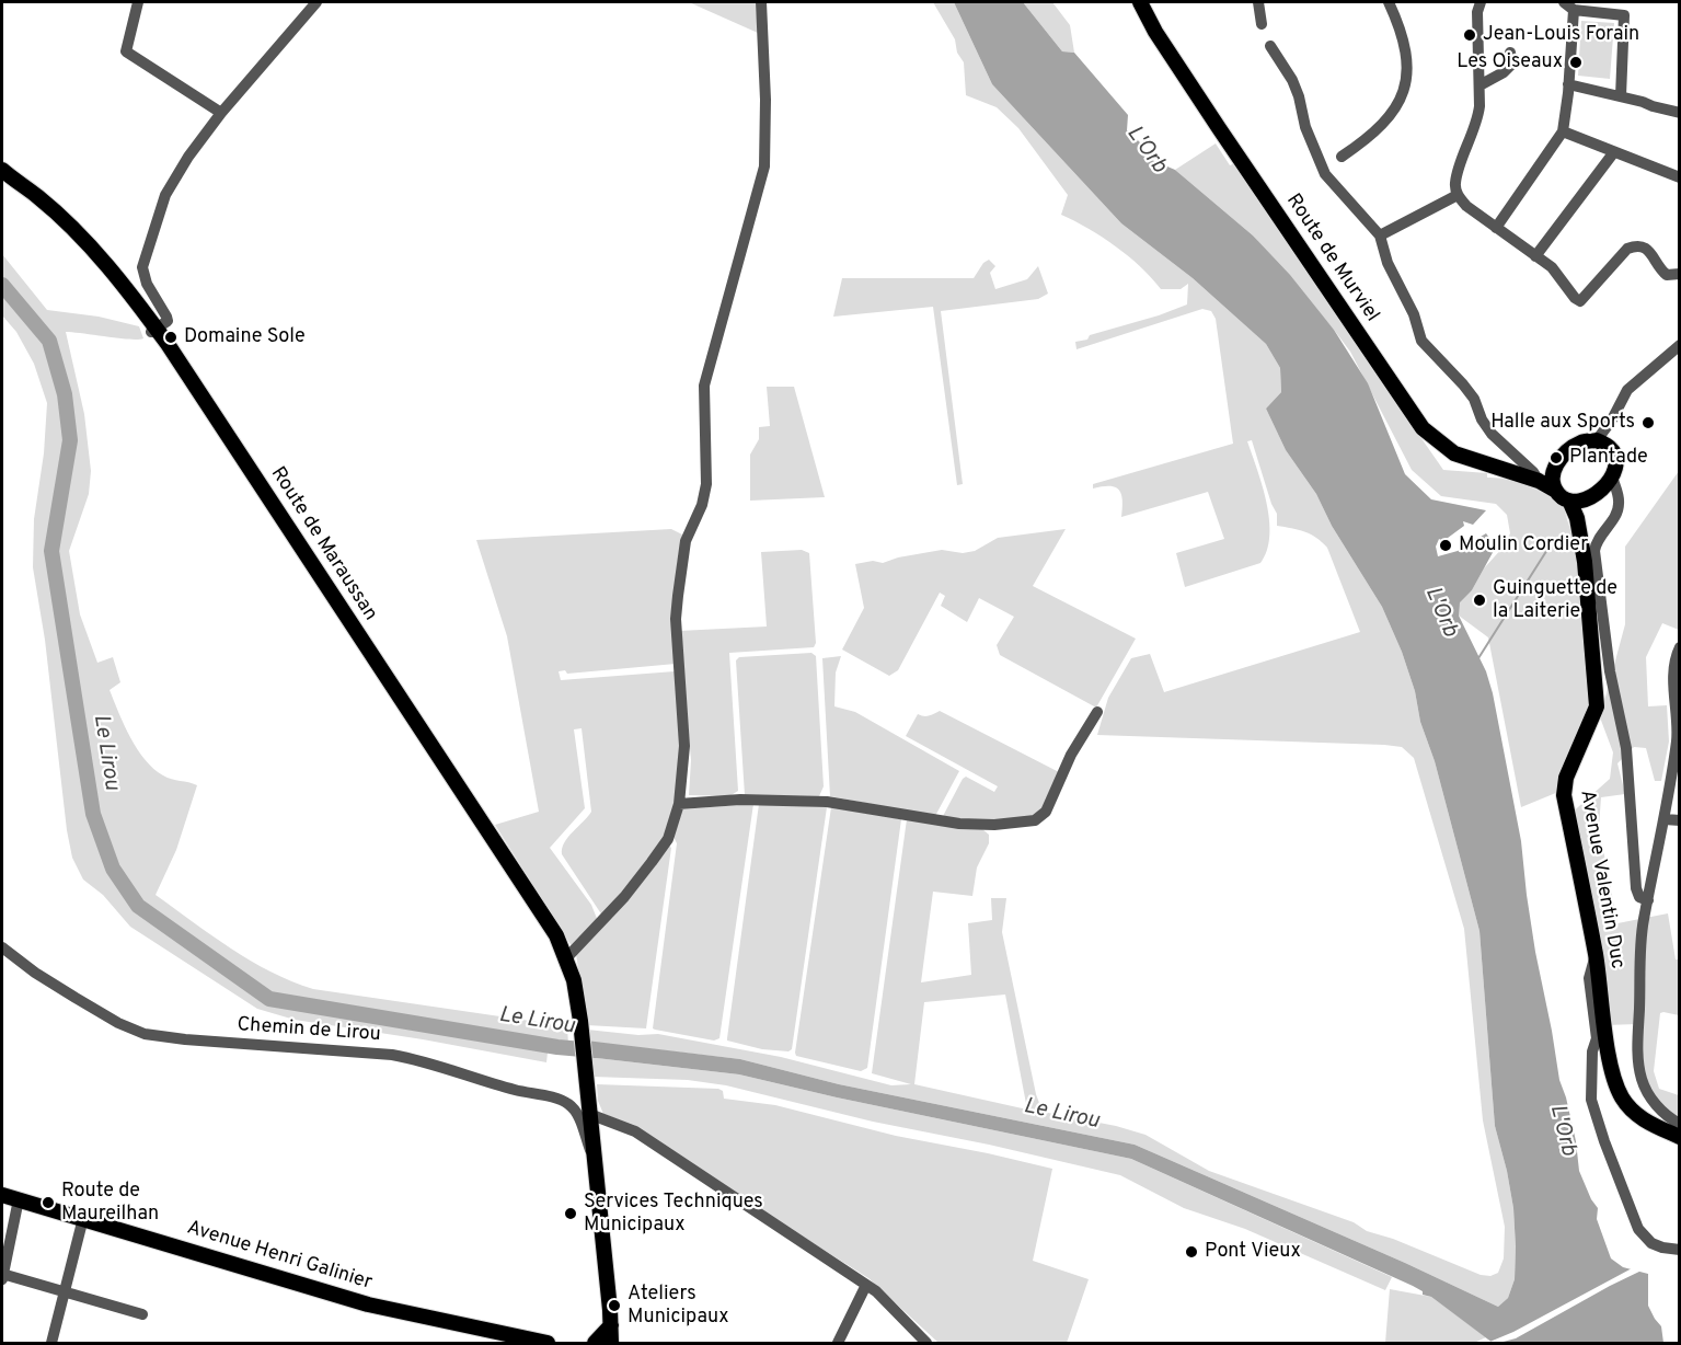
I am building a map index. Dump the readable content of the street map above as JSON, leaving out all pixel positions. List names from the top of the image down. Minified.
{"streets":{"main road":["Route de Murviel","Route de Maraussan","Avenue Valentin Duc","Avenue Henri Galinier"],"street":["Chemin de Lirou"]},"crossings":[["Route de Murviel","Avenue Valentin Duc"],["Route de Maraussan","Chemin de Lirou"]],"water":["L'Orb","Le Lirou"],"places":["Jean-Louis Forain","Les Oiseaux","Domaine Sole","Halle aux Sports","Plantade","Moulin Cordier","Guinguette de la Laiterie","Route de Maureilhan","Services Techniques Municipaux","Pont Vieux","Ateliers Municipaux"]}
